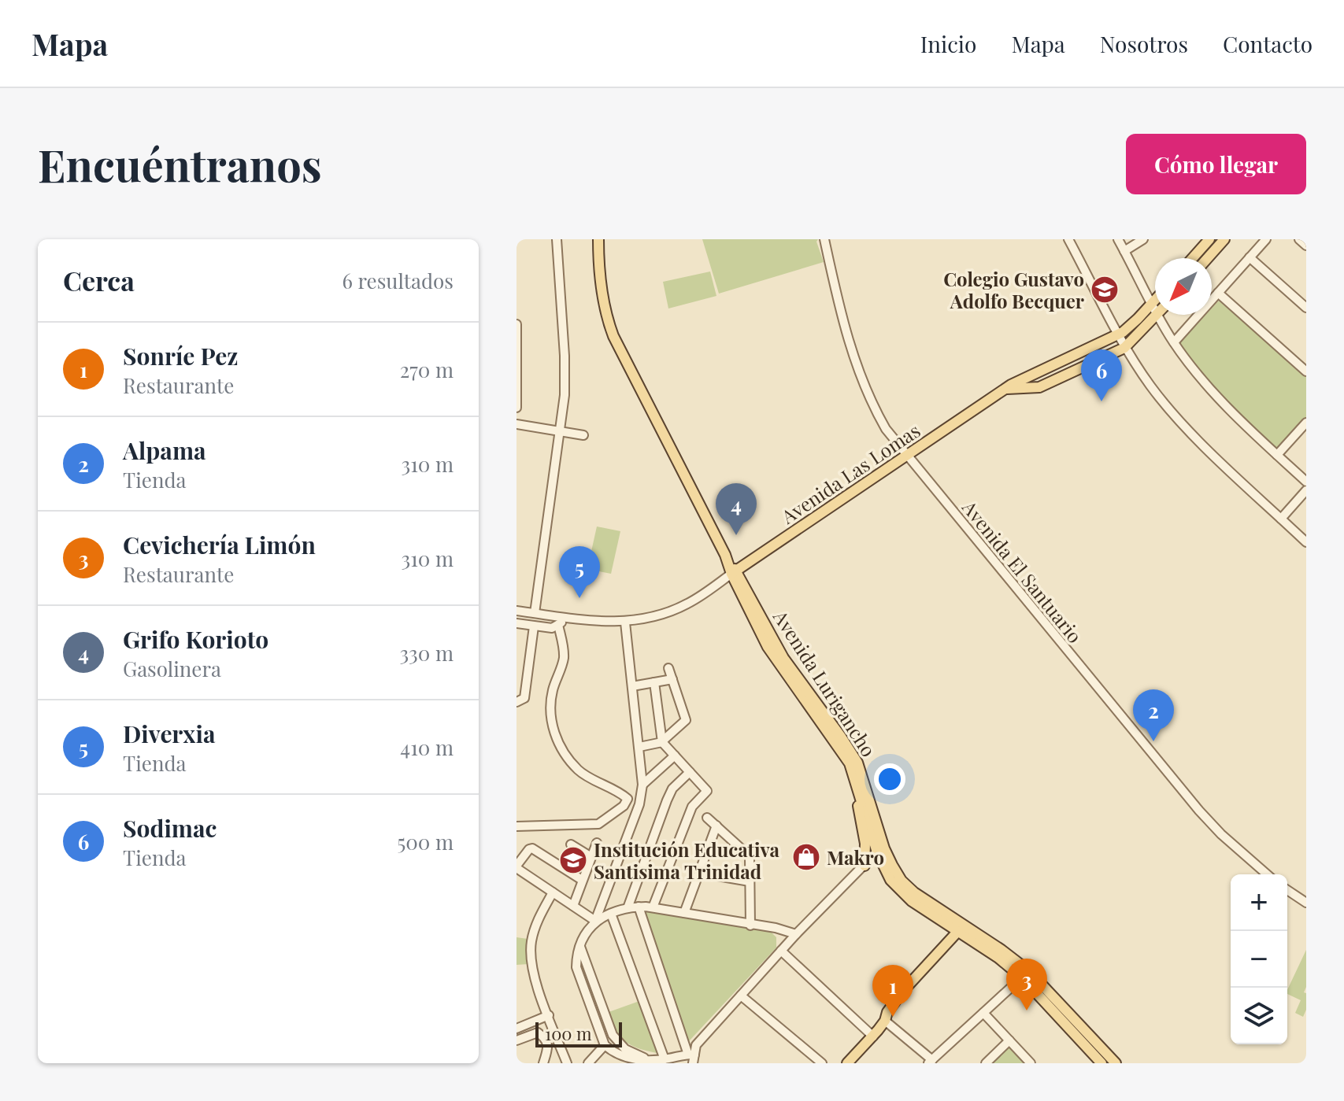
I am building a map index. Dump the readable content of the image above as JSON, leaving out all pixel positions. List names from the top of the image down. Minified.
{"streets":{"main road":["Avenida Las Lomas","Avenida Lurigancho"],"street":["Avenida El Santuario"]},"crossings":[["Avenida Las Lomas","Avenida El Santuario"],["Avenida Las Lomas","Avenida Lurigancho"]],"places":{"school or university":["Colegio Gustavo Adolfo Becquer","Institución Educativa Santisima Trinidad"],"shop":["Makro"]},"scale_bar":"100 m","north":"bottom left","page":{"header":"Mapa","nav":["Inicio","Mapa","Nosotros","Contacto"],"buttons":"Cómo llegar","title":"Encuéntranos","heading":["Cerca","6 resultados"],"list":[{"mark":"1","name":"Sonríe Pez","note":"Restaurante","value":"270 m"},{"mark":"2","name":"Alpama","note":"Tienda","value":"310 m"},{"mark":"3","name":"Cevichería Limón","note":"Restaurante","value":"310 m"},{"mark":"4","name":"Grifo Korioto","note":"Gasolinera","value":"330 m"},{"mark":"5","name":"Diverxia","note":"Tienda","value":"410 m"},{"mark":"6","name":"Sodimac","note":"Tienda","value":"500 m"}],"pins":["6","4","5","2","3","1"],"map_buttons":["+","−"],"scale":"100 m"}}
